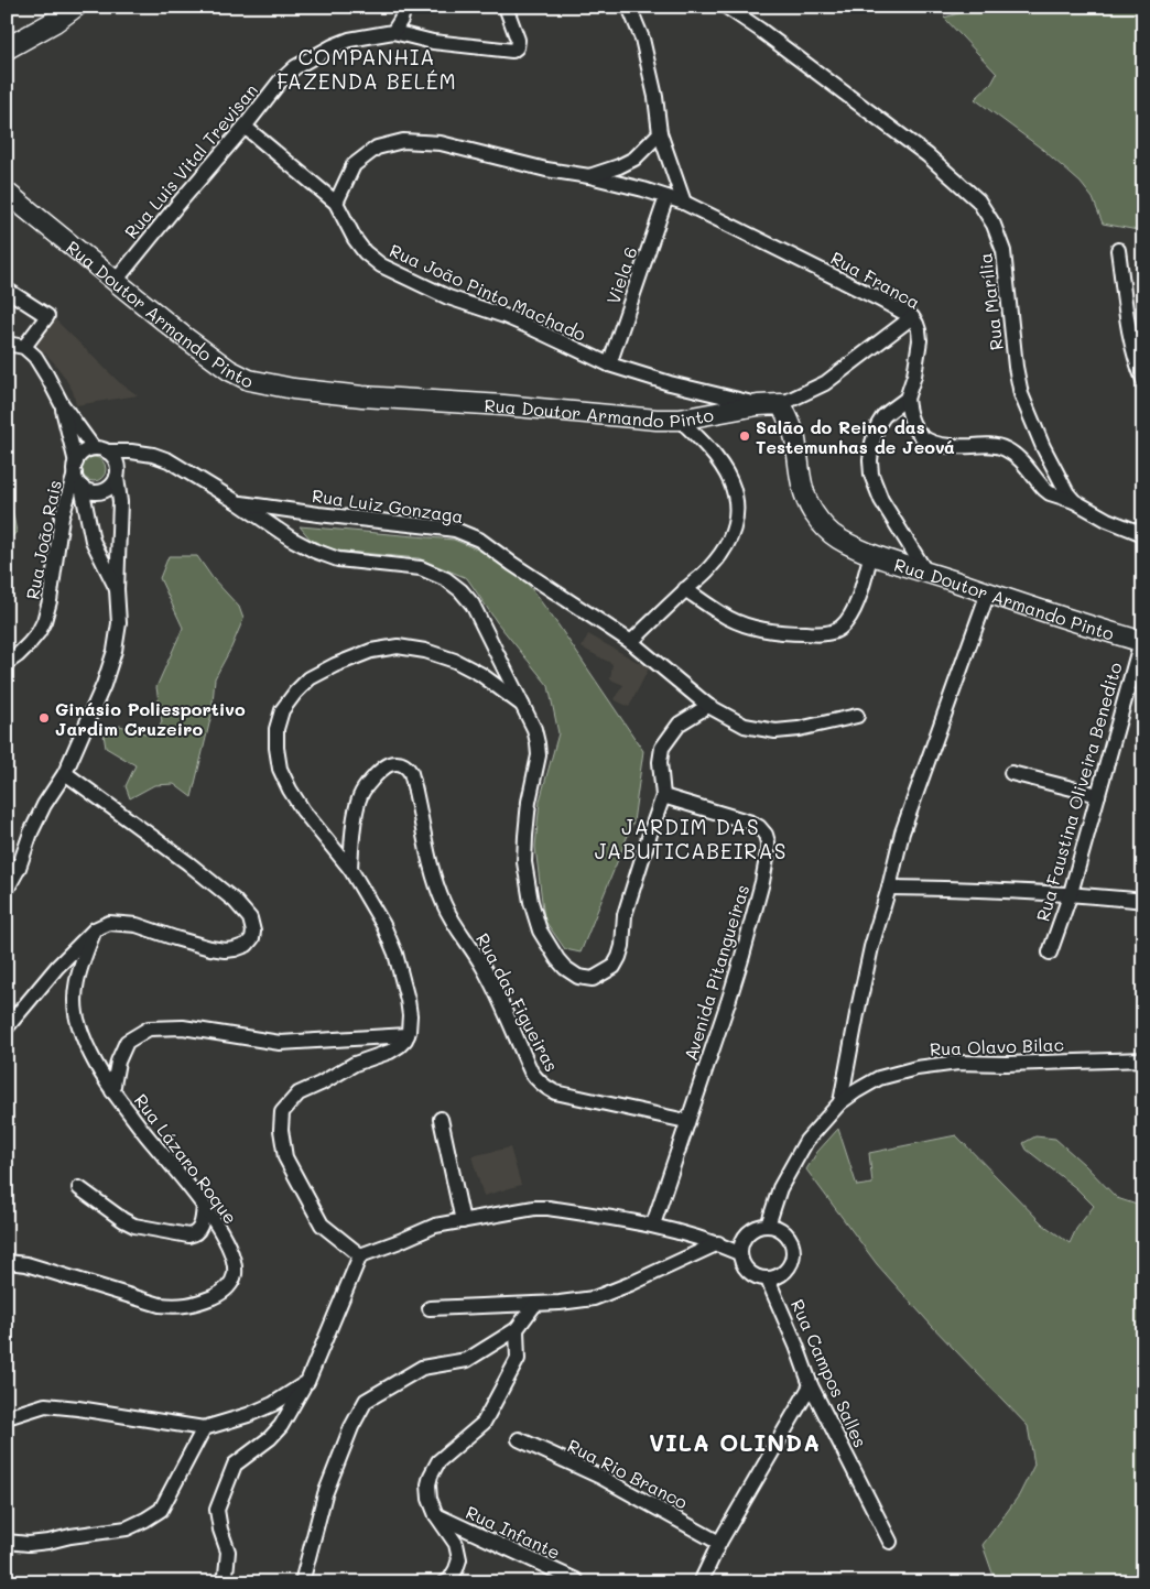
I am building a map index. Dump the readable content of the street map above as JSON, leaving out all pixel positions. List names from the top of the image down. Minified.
{"streets":{"main road":["Rua Doutor Armando Pinto"],"street":["Rua Luis Vital Trevisan","Viela 6","Rua Franca","Rua João Pinto Machado","Rua Marília","Rua Luiz Gonzaga","Rua João Rais","Rua Faustina Oliveira Benedito","Avenida Pitangueiras","Rua das Figueiras","Rua Olavo Bilac","Rua Lázaro Roque","Rua Campos Salles","Rua Rio Branco","Rua Infante"]},"crossings":[["Rua Luis Vital Trevisan","Rua Doutor Armando Pinto"],["Viela 6","Rua Franca"],["Viela 6","Rua João Pinto Machado"],["Rua João Pinto Machado","Rua Doutor Armando Pinto"],["Rua Doutor Armando Pinto","Rua Faustina Oliveira Benedito"],["Avenida Pitangueiras","Rua das Figueiras"],["Rua Olavo Bilac","Rua Campos Salles"]],"districts":["COMPANHIA FAZENDA BELÉM","JARDIM DAS JABUTICABEIRAS","VILA OLINDA"],"places":["Salão do Reino das Testemunhas de Jeová","Ginásio Poliesportivo Jardim Cruzeiro"]}
